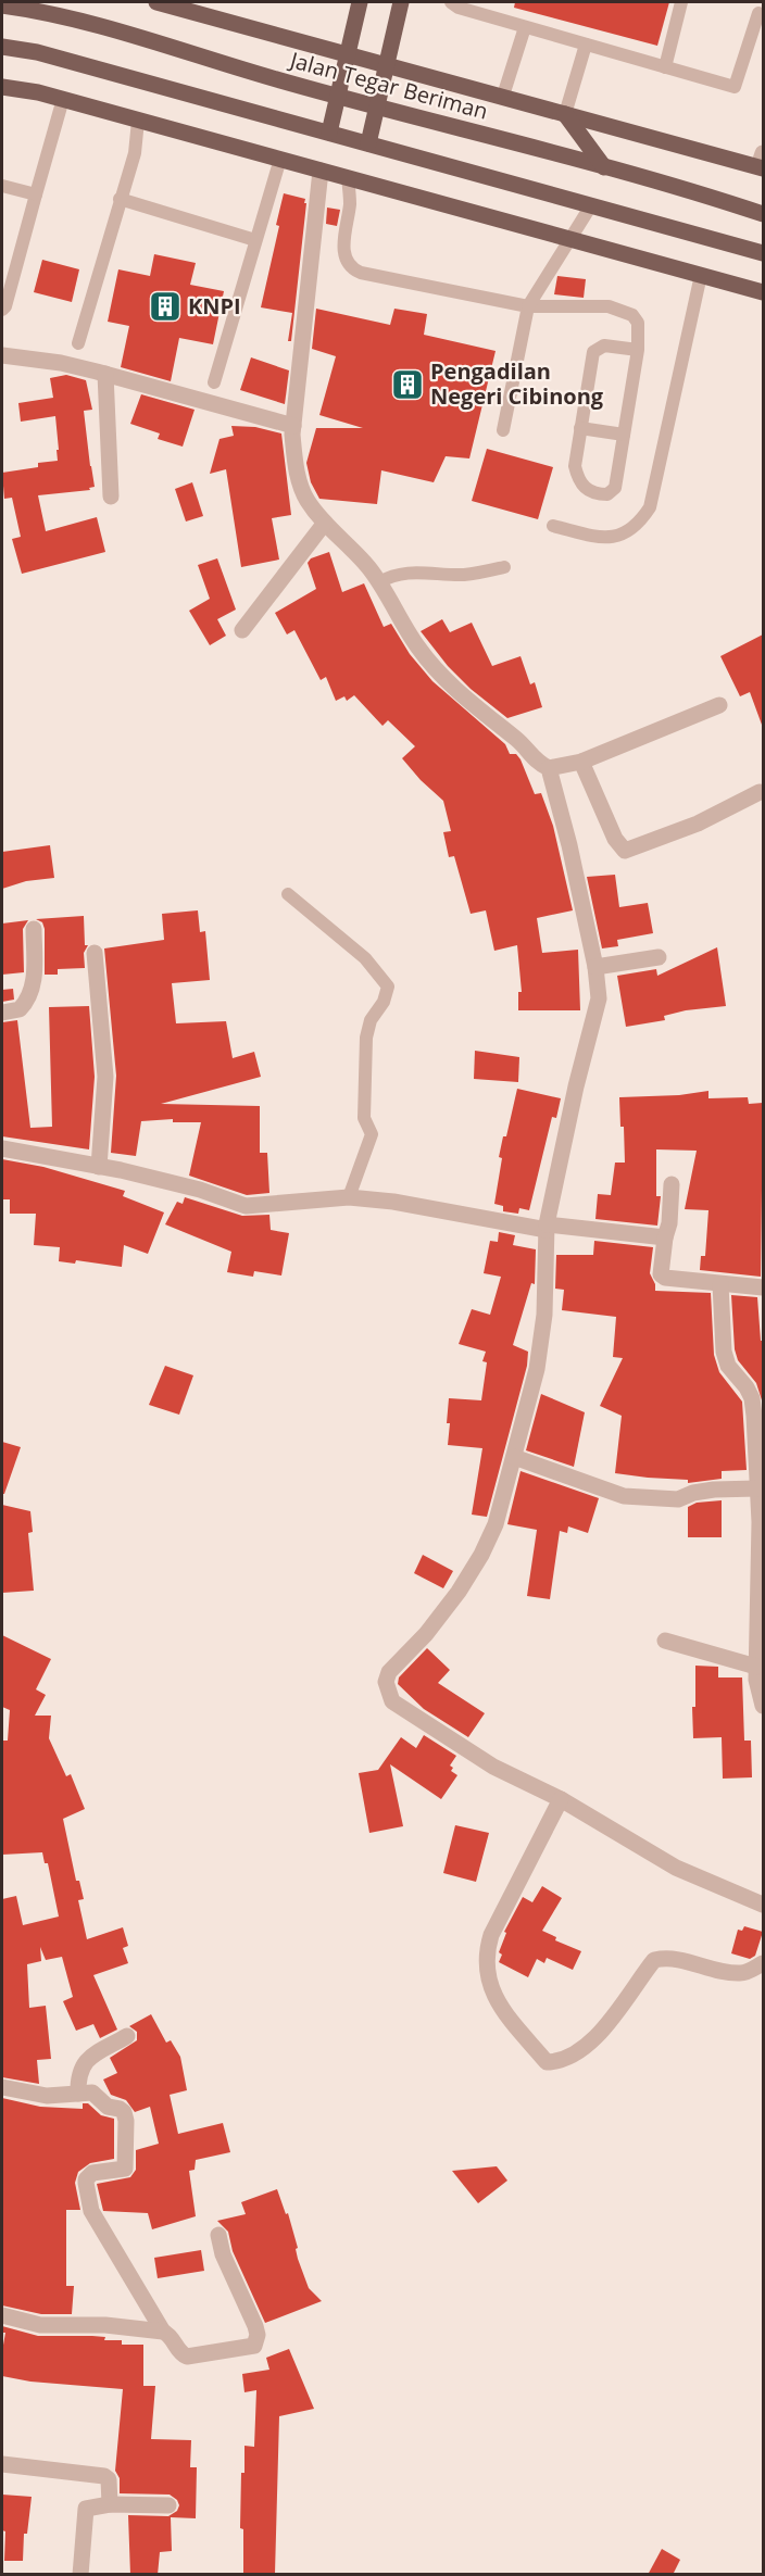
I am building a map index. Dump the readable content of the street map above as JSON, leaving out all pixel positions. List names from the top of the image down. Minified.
{"streets":{"main road":["Jalan Tegar Beriman"]},"places":{"building":["KNPI","Pengadilan Negeri Cibinong"]}}
